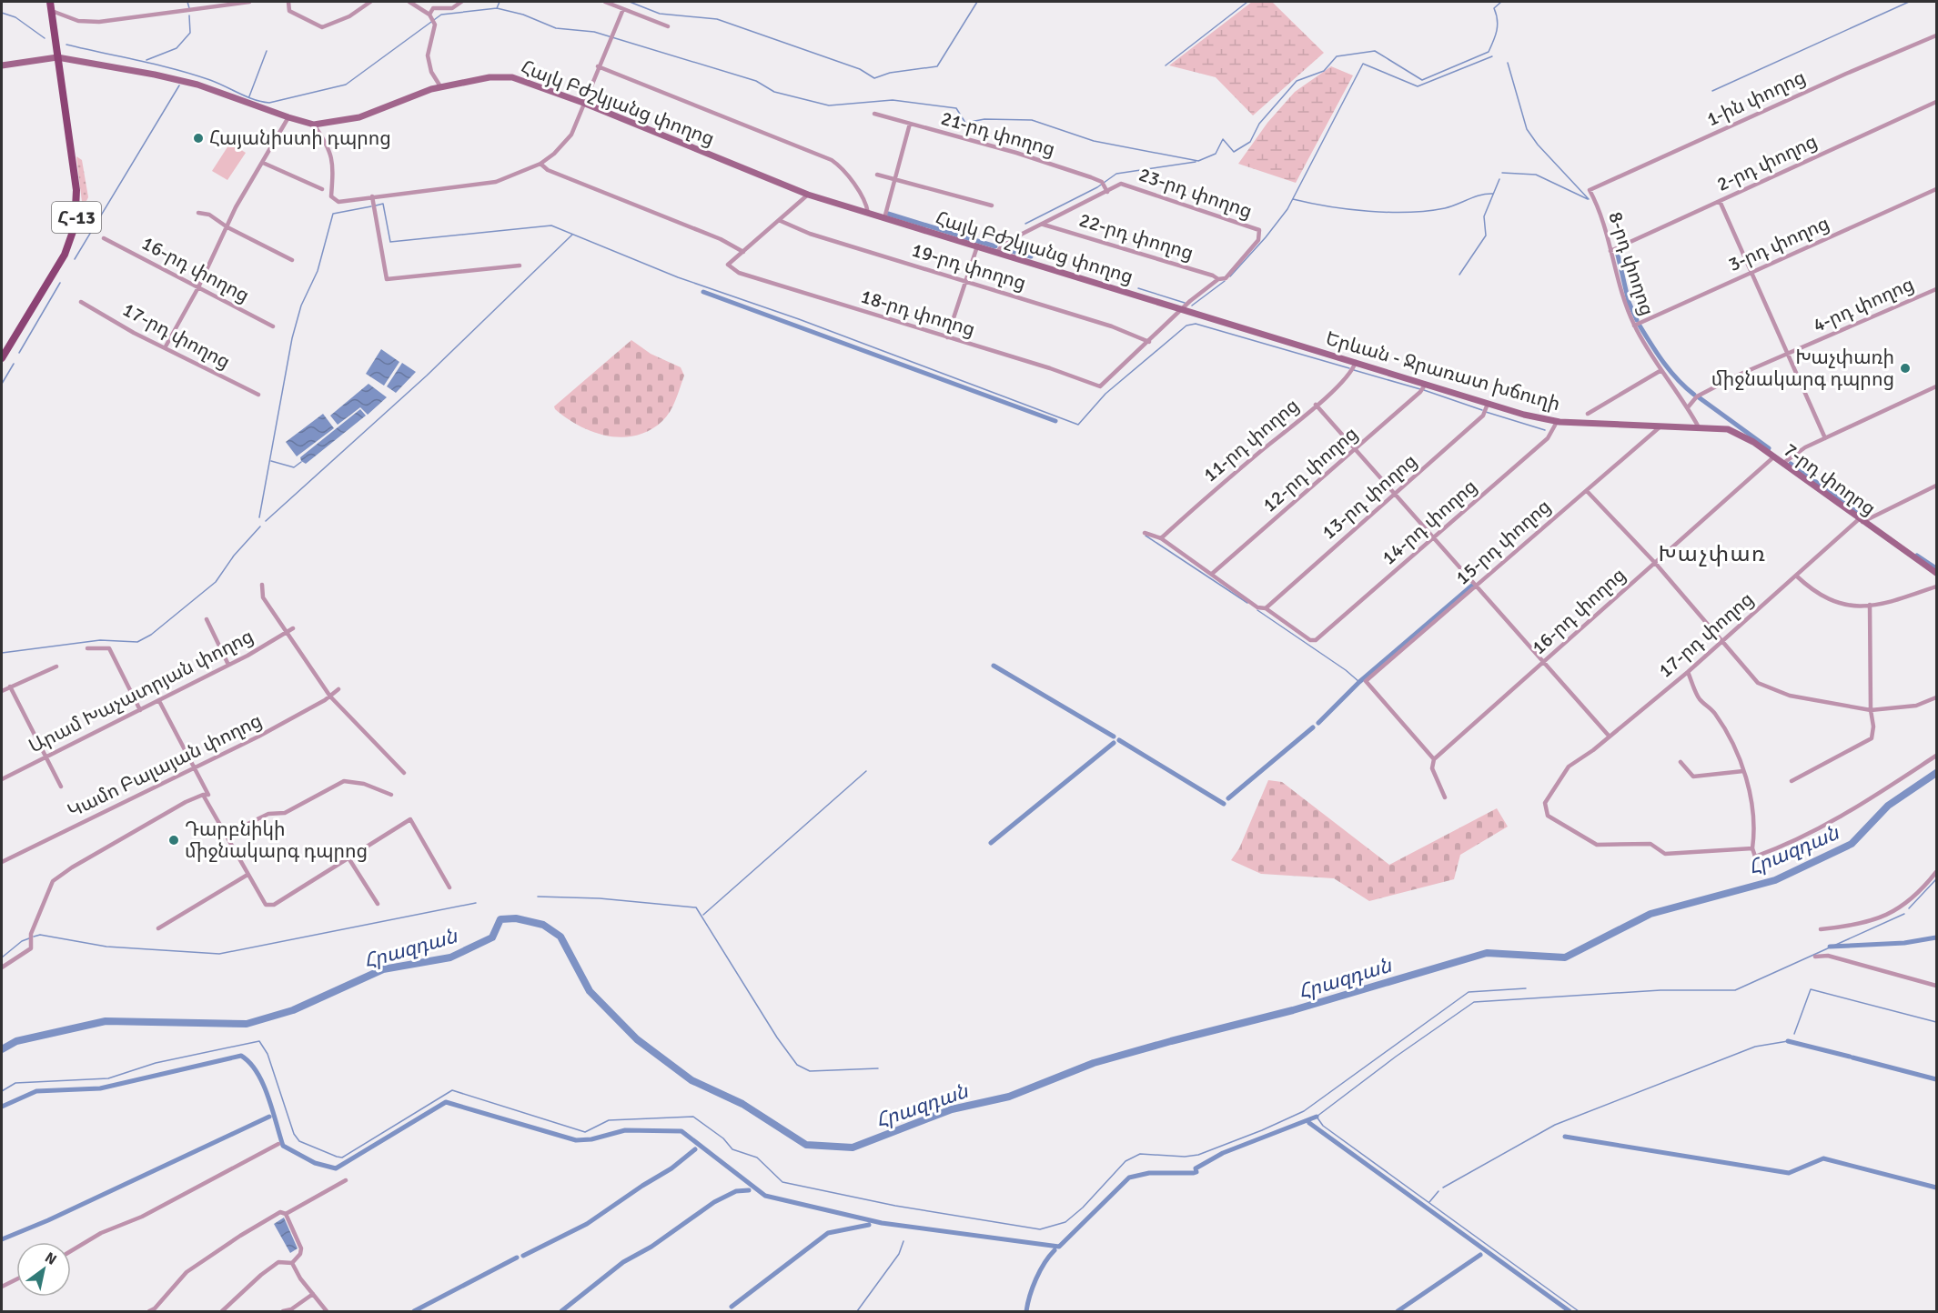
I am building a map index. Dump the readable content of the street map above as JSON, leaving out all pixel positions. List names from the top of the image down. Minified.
{"streets":{"main road":["Հայկ Բժշկյանց փողոց","Հ-13","Երևան - Ջրառատ խճուղի","7-րդ փողոց"],"street":["1-ին փողոց","21-րդ փողոց","2-րդ փողոց","23-րդ փողոց","22-րդ փողոց","3-րդ փողոց","8-րդ փողոց","19-րդ փողոց","16-րդ փողոց","4-րդ փողոց","18-րդ փողոց","17-րդ փողոց","11-րդ փողոց","12-րդ փողոց","13-րդ փողոց","14-րդ փողոց","15-րդ փողոց","Արամ Խաչատրյան փողոց","Կամո Բալայան փողոց"]},"crossings":[["1-ին փողոց","8-րդ փողոց"],["Հայկ Բժշկյանց փողոց","Հ-13"],["Հայկ Բժշկյանց փողոց","Երևան - Ջրառատ խճուղի"],["21-րդ փողոց","23-րդ փողոց"],["2-րդ փողոց","8-րդ փողոց"],["23-րդ փողոց","22-րդ փողոց"],["3-րդ փողոց","8-րդ փողոց"],["8-րդ փողոց","4-րդ փողոց"],["8-րդ փողոց","Երևան - Ջրառատ խճուղի"],["8-րդ փողոց","7-րդ փողոց"],["19-րդ փողոց","18-րդ փողոց"],["16-րդ փողոց","7-րդ փողոց"],["16-րդ փողոց","15-րդ փողոց"],["17-րդ փողոց","7-րդ փողոց"],["Երևան - Ջրառատ խճուղի","11-րդ փողոց"],["Երևան - Ջրառատ խճուղի","12-րդ փողոց"],["Երևան - Ջրառատ խճուղի","7-րդ փողոց"],["Երևան - Ջրառատ խճուղի","13-րդ փողոց"],["Երևան - Ջրառատ խճուղի","14-րդ փողոց"],["Երևան - Ջրառատ խճուղի","15-րդ փողոց"],["13-րդ փողոց","14-րդ փողոց"]],"districts":["Խաչփառ"],"water":["Հրազդան"],"places":["Հայանիստի դպրոց","Խաչփառի միջնակարգ դպրոց","Դարբնիկի միջնակարգ դպրոց"],"north":"top right"}
